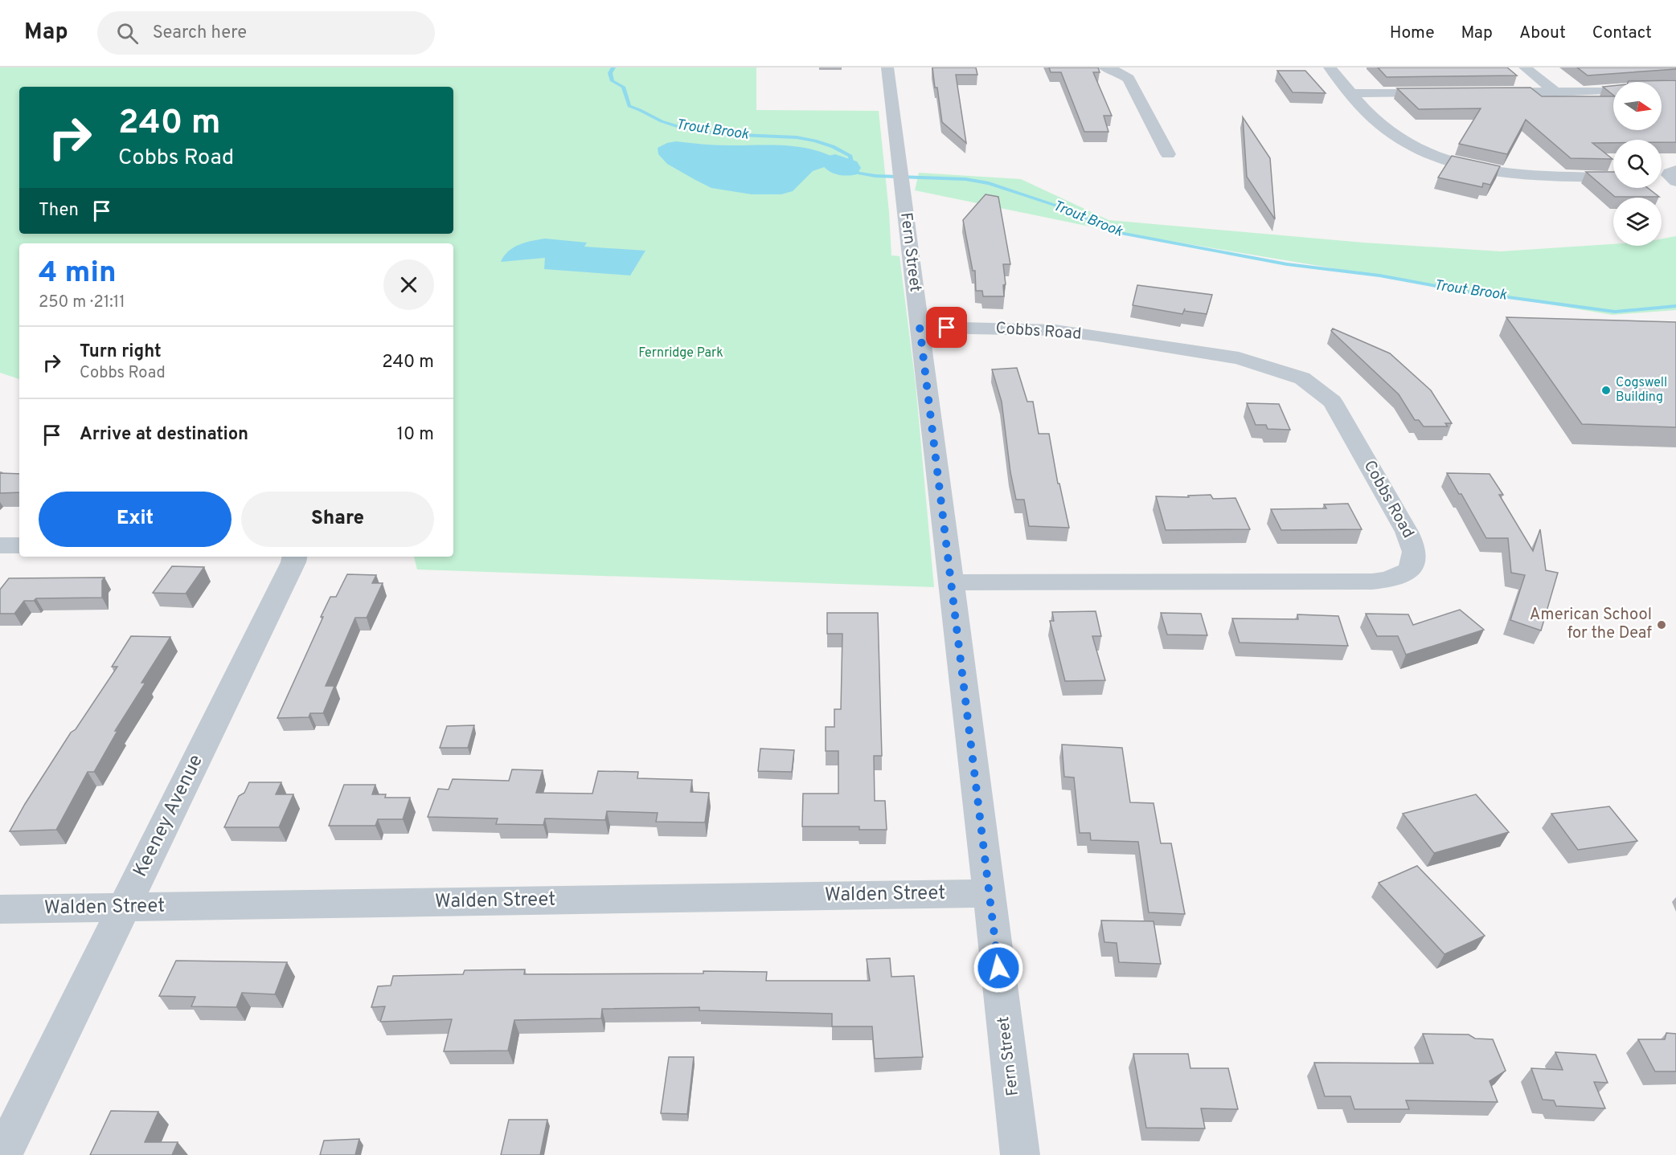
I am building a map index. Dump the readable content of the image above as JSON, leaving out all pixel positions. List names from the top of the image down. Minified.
{"streets":{"street":["Fern Street","Cobbs Road","Keeney Avenue","Walden Street"]},"crossings":[["Fern Street","Cobbs Road"],["Fern Street","Walden Street"],["Keeney Avenue","Walden Street"]],"water":["Trout Brook"],"parks":["Fernridge Park"],"places":["Cogswell Building","American School for the Deaf"],"north":"right","page":{"header":"Map","search":"Search here","nav":["Home","Map","About","Contact"],"turn":["240 m","Cobbs Road"],"then":"Then","heading":["4 min","250 m · 21:11"],"list":[{"name":"Turn right","note":"Cobbs Road","value":"240 m"},{"name":"Arrive at destination","value":"10 m"}],"buttons":["Exit","Share"]}}
